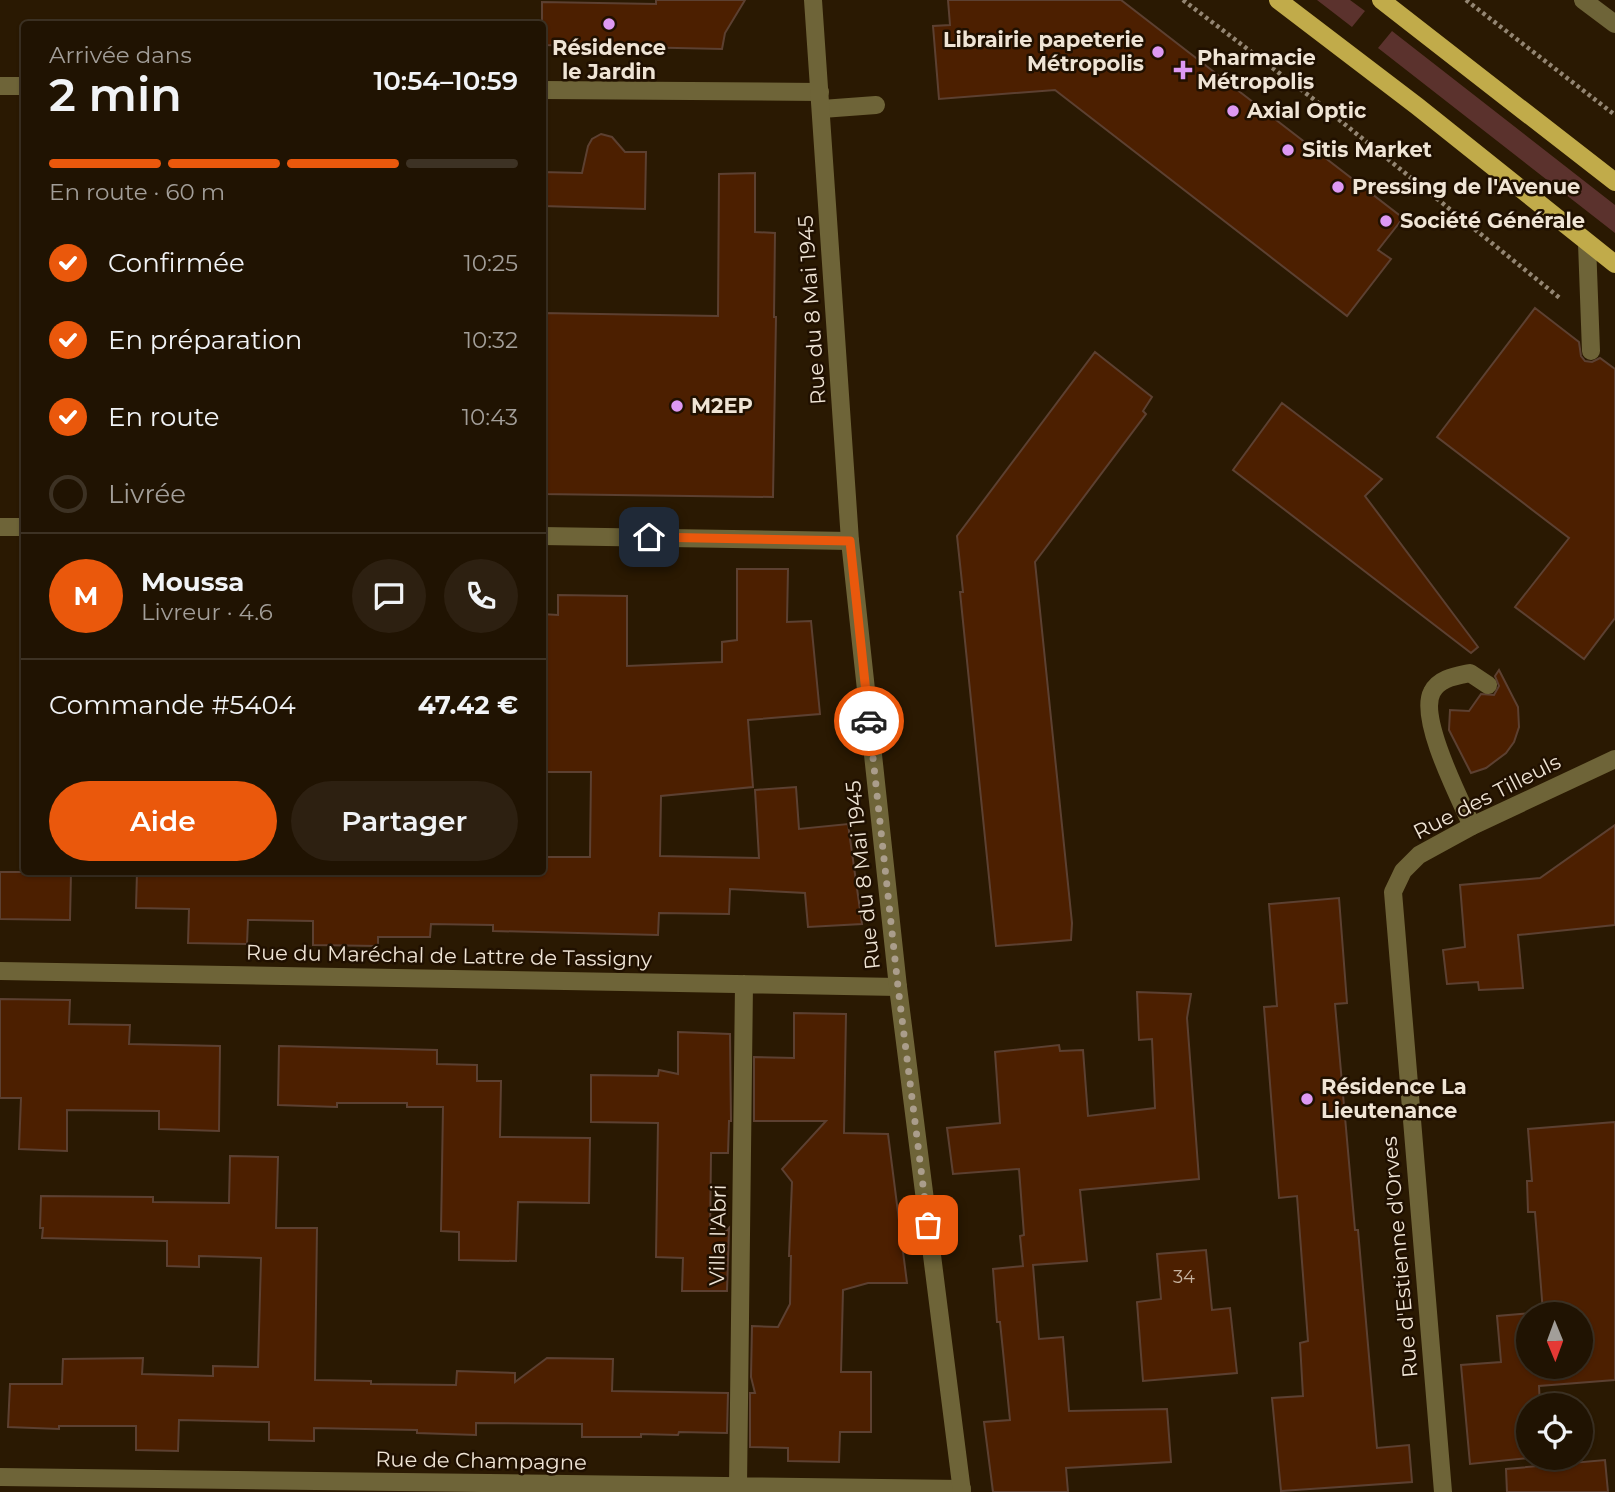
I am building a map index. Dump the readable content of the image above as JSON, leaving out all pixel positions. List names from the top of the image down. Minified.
{"streets":{"street":["Rue du 8 Mai 1945","Rue des Tilleuls","Rue du Maréchal de Lattre de Tassigny","Villa l'Abri","Rue d'Estienne d'Orves","Rue de Champagne"]},"crossings":[["Rue du 8 Mai 1945","Rue du Maréchal de Lattre de Tassigny"],["Rue du 8 Mai 1945","Rue de Champagne"],["Rue des Tilleuls","Rue d'Estienne d'Orves"],["Rue du Maréchal de Lattre de Tassigny","Villa l'Abri"],["Villa l'Abri","Rue de Champagne"]],"places":{"other":["Résidence le Jardin","Librairie papeterie Métropolis","Axial Optic","Sitis Market","Pressing de l'Avenue","Société Générale","M2EP","Résidence La Lieutenance"],"health":["Pharmacie Métropolis"]},"house_numbers":["34"],"north":"bottom","page":{"heading":["2 min","Arrivée dans","10:54–10:59"],"panel":["Moussa","Livreur · 4.6","Commande #5404","47.42 €"],"bar":"En route · 60 m","list":[["Confirmée","10:25"],["En préparation","10:32"],["En route","10:43"],"Livrée"],"round":"M","buttons":["Aide","Partager"]}}
